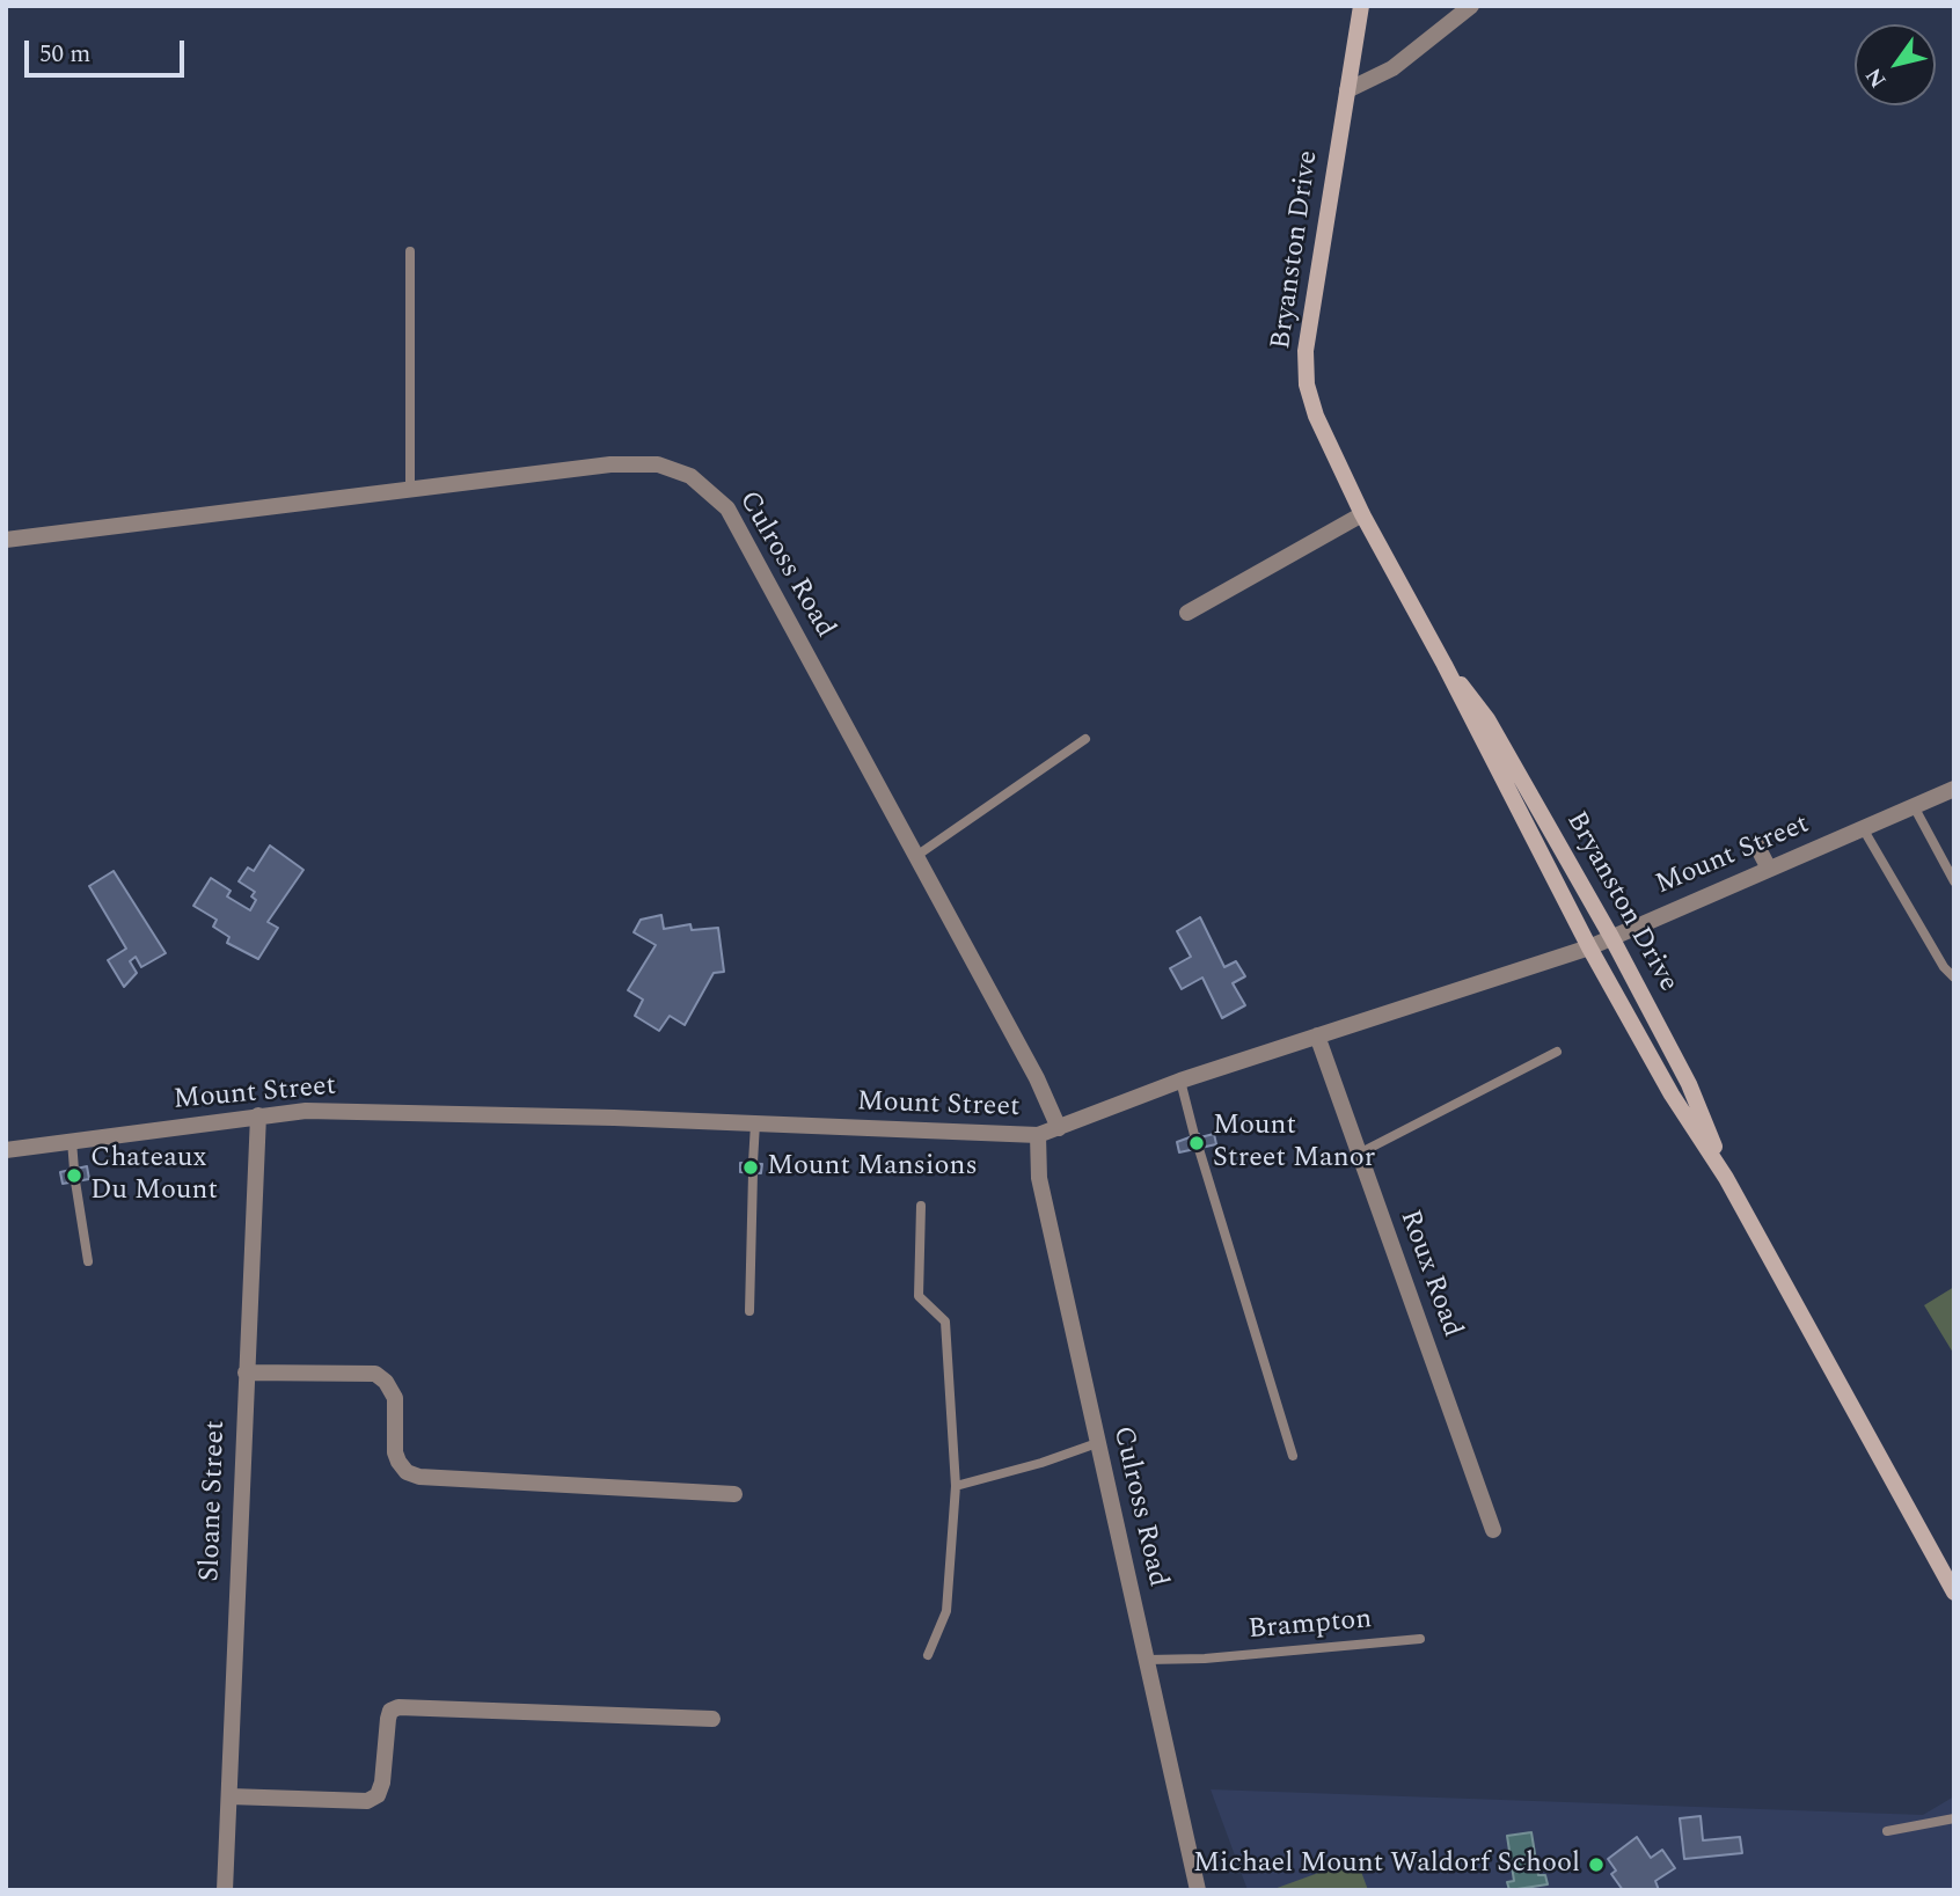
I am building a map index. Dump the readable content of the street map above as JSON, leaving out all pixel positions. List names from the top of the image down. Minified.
{"streets":{"main road":["Bryanston Drive"],"street":["Culross Road","Mount Street","Roux Road","Sloane Street"],"lane":["Brampton"]},"crossings":[["Bryanston Drive","Mount Street"],["Culross Road","Mount Street"],["Culross Road","Brampton"],["Mount Street","Roux Road"],["Mount Street","Sloane Street"]],"places":["Mount Street Manor","Mount Mansions","Chateaux Du Mount","Michael Mount Waldorf School"],"scale_bar":"50 m","north":"bottom left"}
